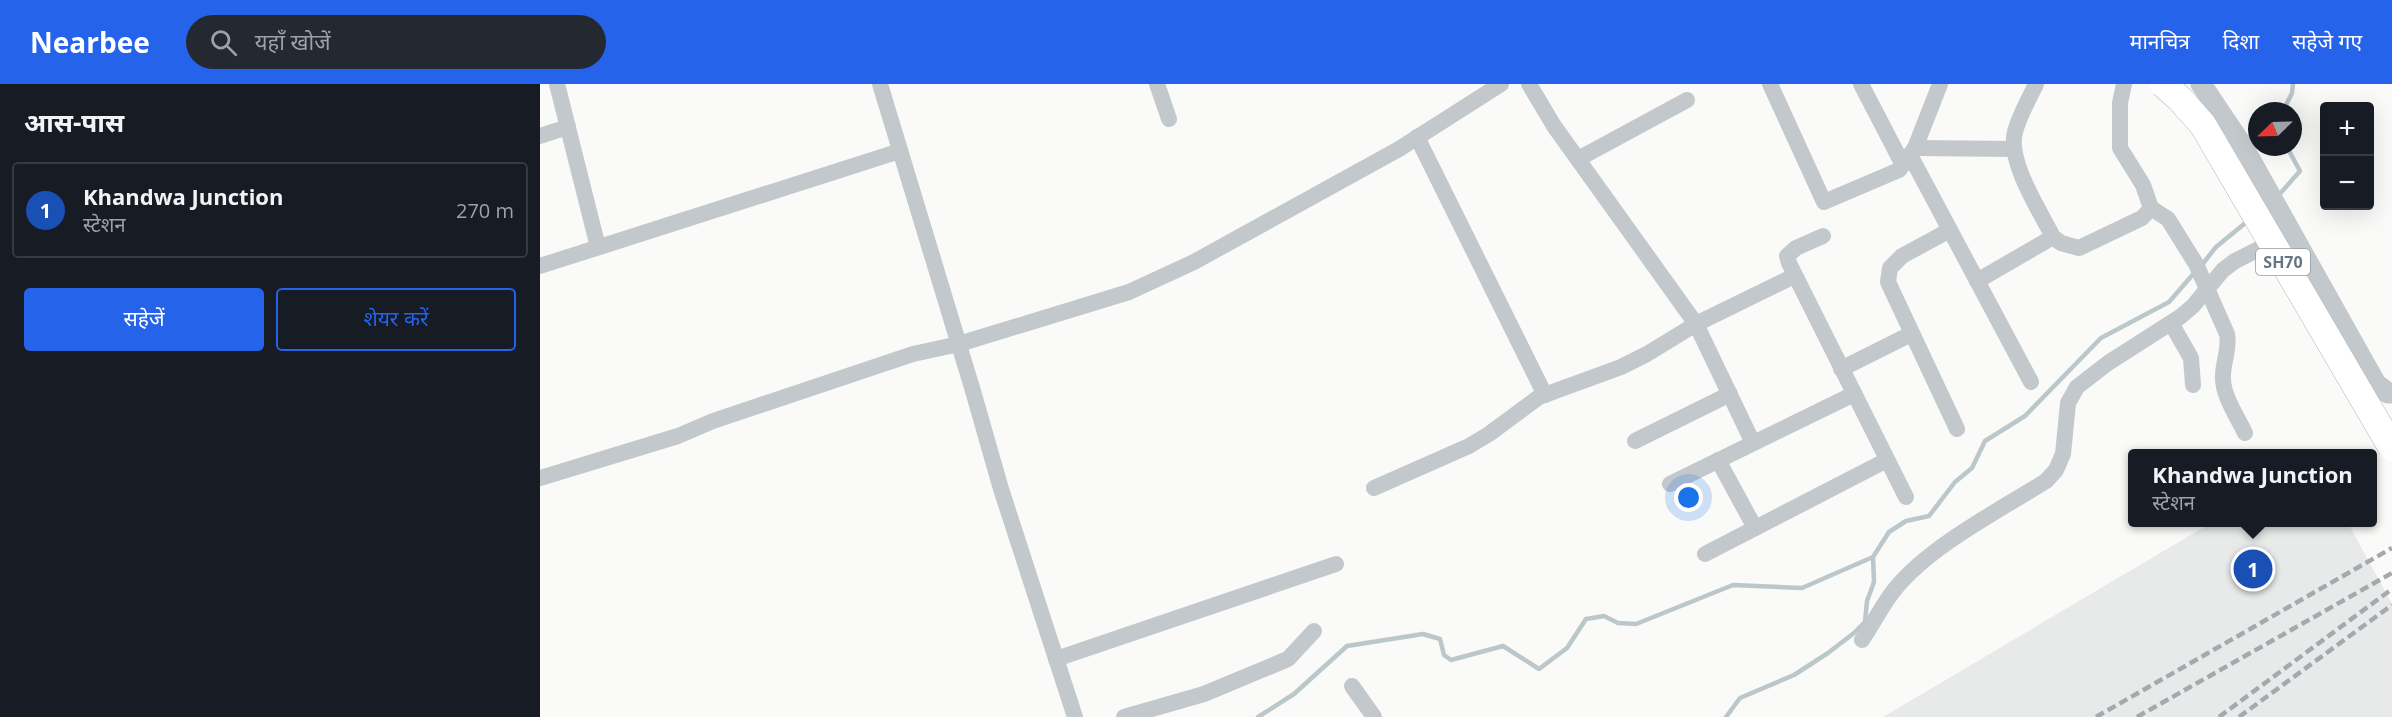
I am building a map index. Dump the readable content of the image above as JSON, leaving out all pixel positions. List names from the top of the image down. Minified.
{"streets":{"highway":["SH70"]},"north":"bottom left","page":{"header":"Nearbee","search":"यहाँ खोजें","nav":["मानचित्र","दिशा","सहेजे गए"],"heading":"आस-पास","map_buttons":["+","−"],"list":[{"mark":"1","name":"Khandwa Junction","note":"स्टेशन","value":"270 m"}],"buttons":["सहेजें","शेयर करें"],"popup":["Khandwa Junction","स्टेशन"],"pins":"1"}}
